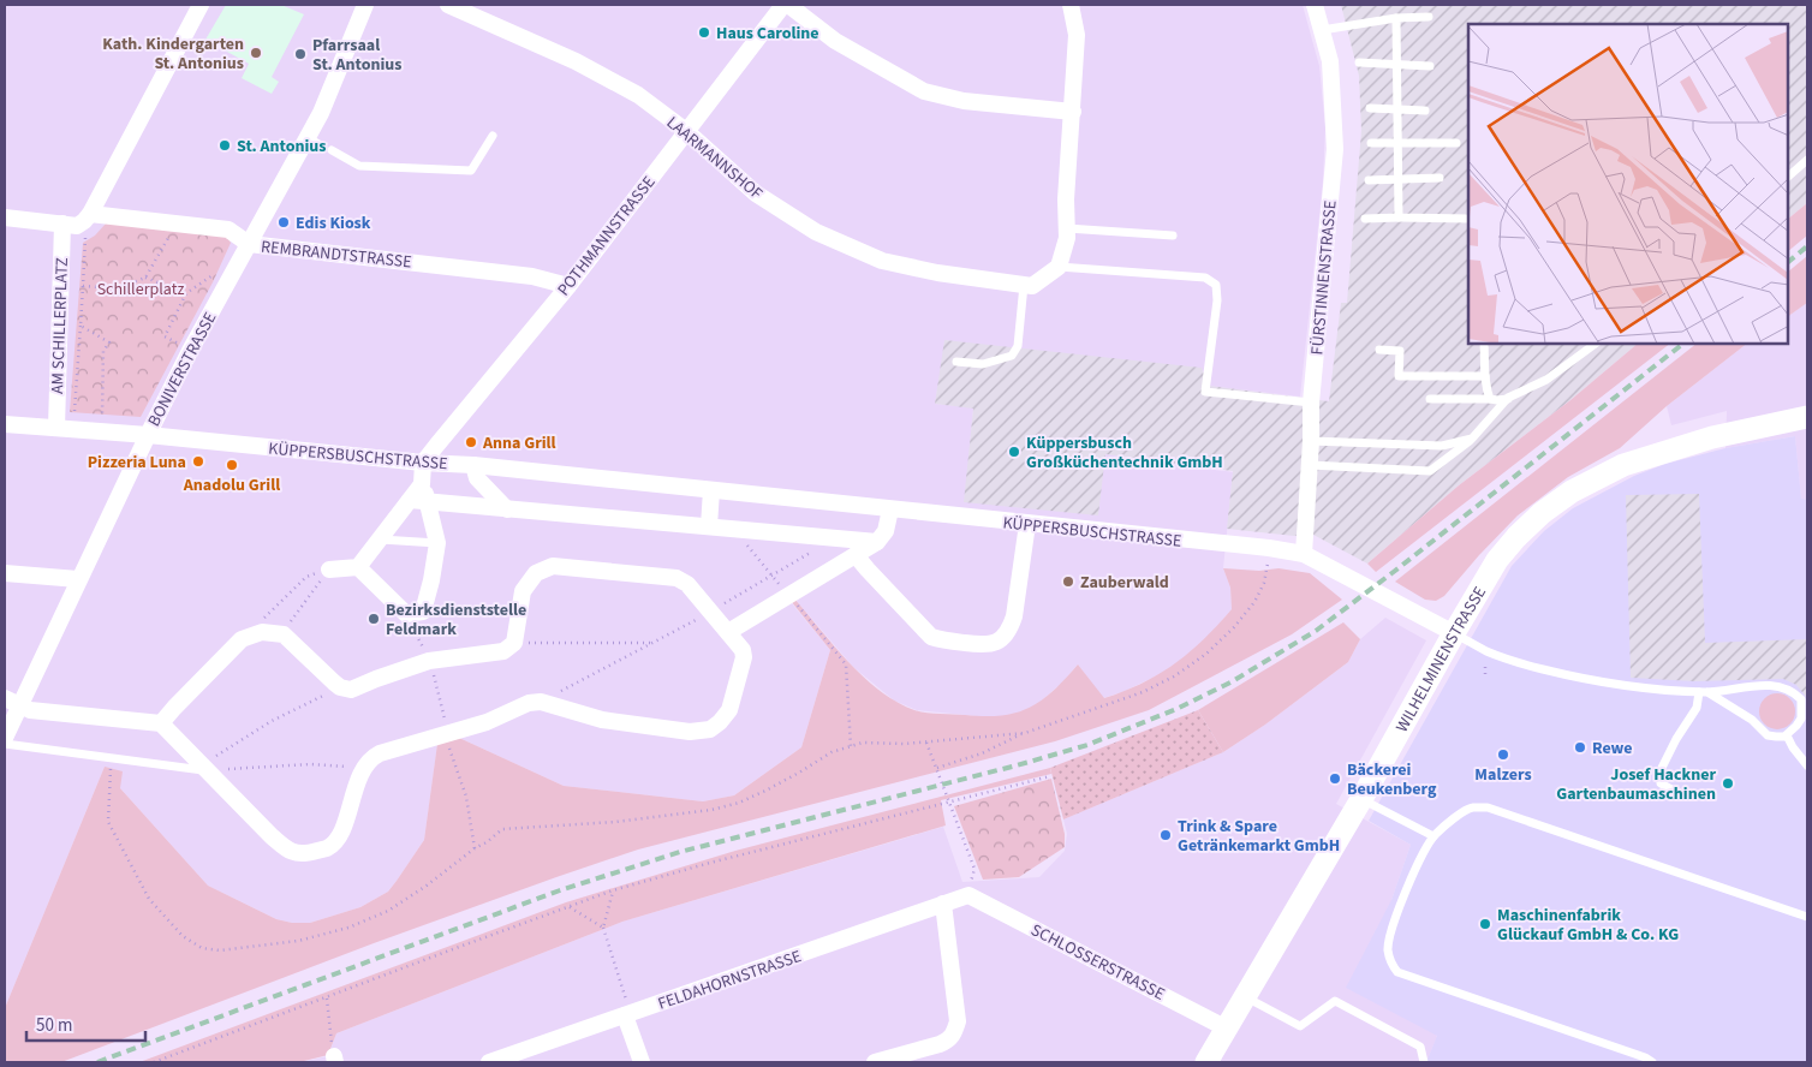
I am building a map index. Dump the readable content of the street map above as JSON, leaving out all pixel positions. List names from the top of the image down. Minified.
{"streets":{"street":["LAARMANNSHOF","POTHMANNSTRASSE","REMBRANDTSTRASSE","FÜRSTINNENSTRASSE","AM SCHILLERPLATZ","BONIVERSTRASSE","KÜPPERSBUSCHSTRASSE","WILHELMINENSTRASSE","SCHLOSSERSTRASSE","FELDAHORNSTRASSE"]},"crossings":[["LAARMANNSHOF","POTHMANNSTRASSE"],["POTHMANNSTRASSE","REMBRANDTSTRASSE"],["POTHMANNSTRASSE","KÜPPERSBUSCHSTRASSE"],["REMBRANDTSTRASSE","AM SCHILLERPLATZ"],["REMBRANDTSTRASSE","BONIVERSTRASSE"],["FÜRSTINNENSTRASSE","KÜPPERSBUSCHSTRASSE"],["AM SCHILLERPLATZ","KÜPPERSBUSCHSTRASSE"],["BONIVERSTRASSE","KÜPPERSBUSCHSTRASSE"],["KÜPPERSBUSCHSTRASSE","WILHELMINENSTRASSE"],["WILHELMINENSTRASSE","SCHLOSSERSTRASSE"],["SCHLOSSERSTRASSE","FELDAHORNSTRASSE"]],"parks":["Schillerplatz"],"places":["Haus Caroline","Kath. Kindergarten St. Antonius","Pfarrsaal St. Antonius","St. Antonius","Edis Kiosk","Anna Grill","Küppersbusch Großküchentechnik GmbH","Pizzeria Luna","Anadolu Grill","Zauberwald","Bezirksdienststelle Feldmark","Rewe","Malzers","Bäckerei Beukenberg","Josef Hackner Gartenbaumaschinen","Trink & Spare Getränkemarkt GmbH","Maschinenfabrik Glückauf GmbH & Co. KG"],"scale_bar":"50 m"}
